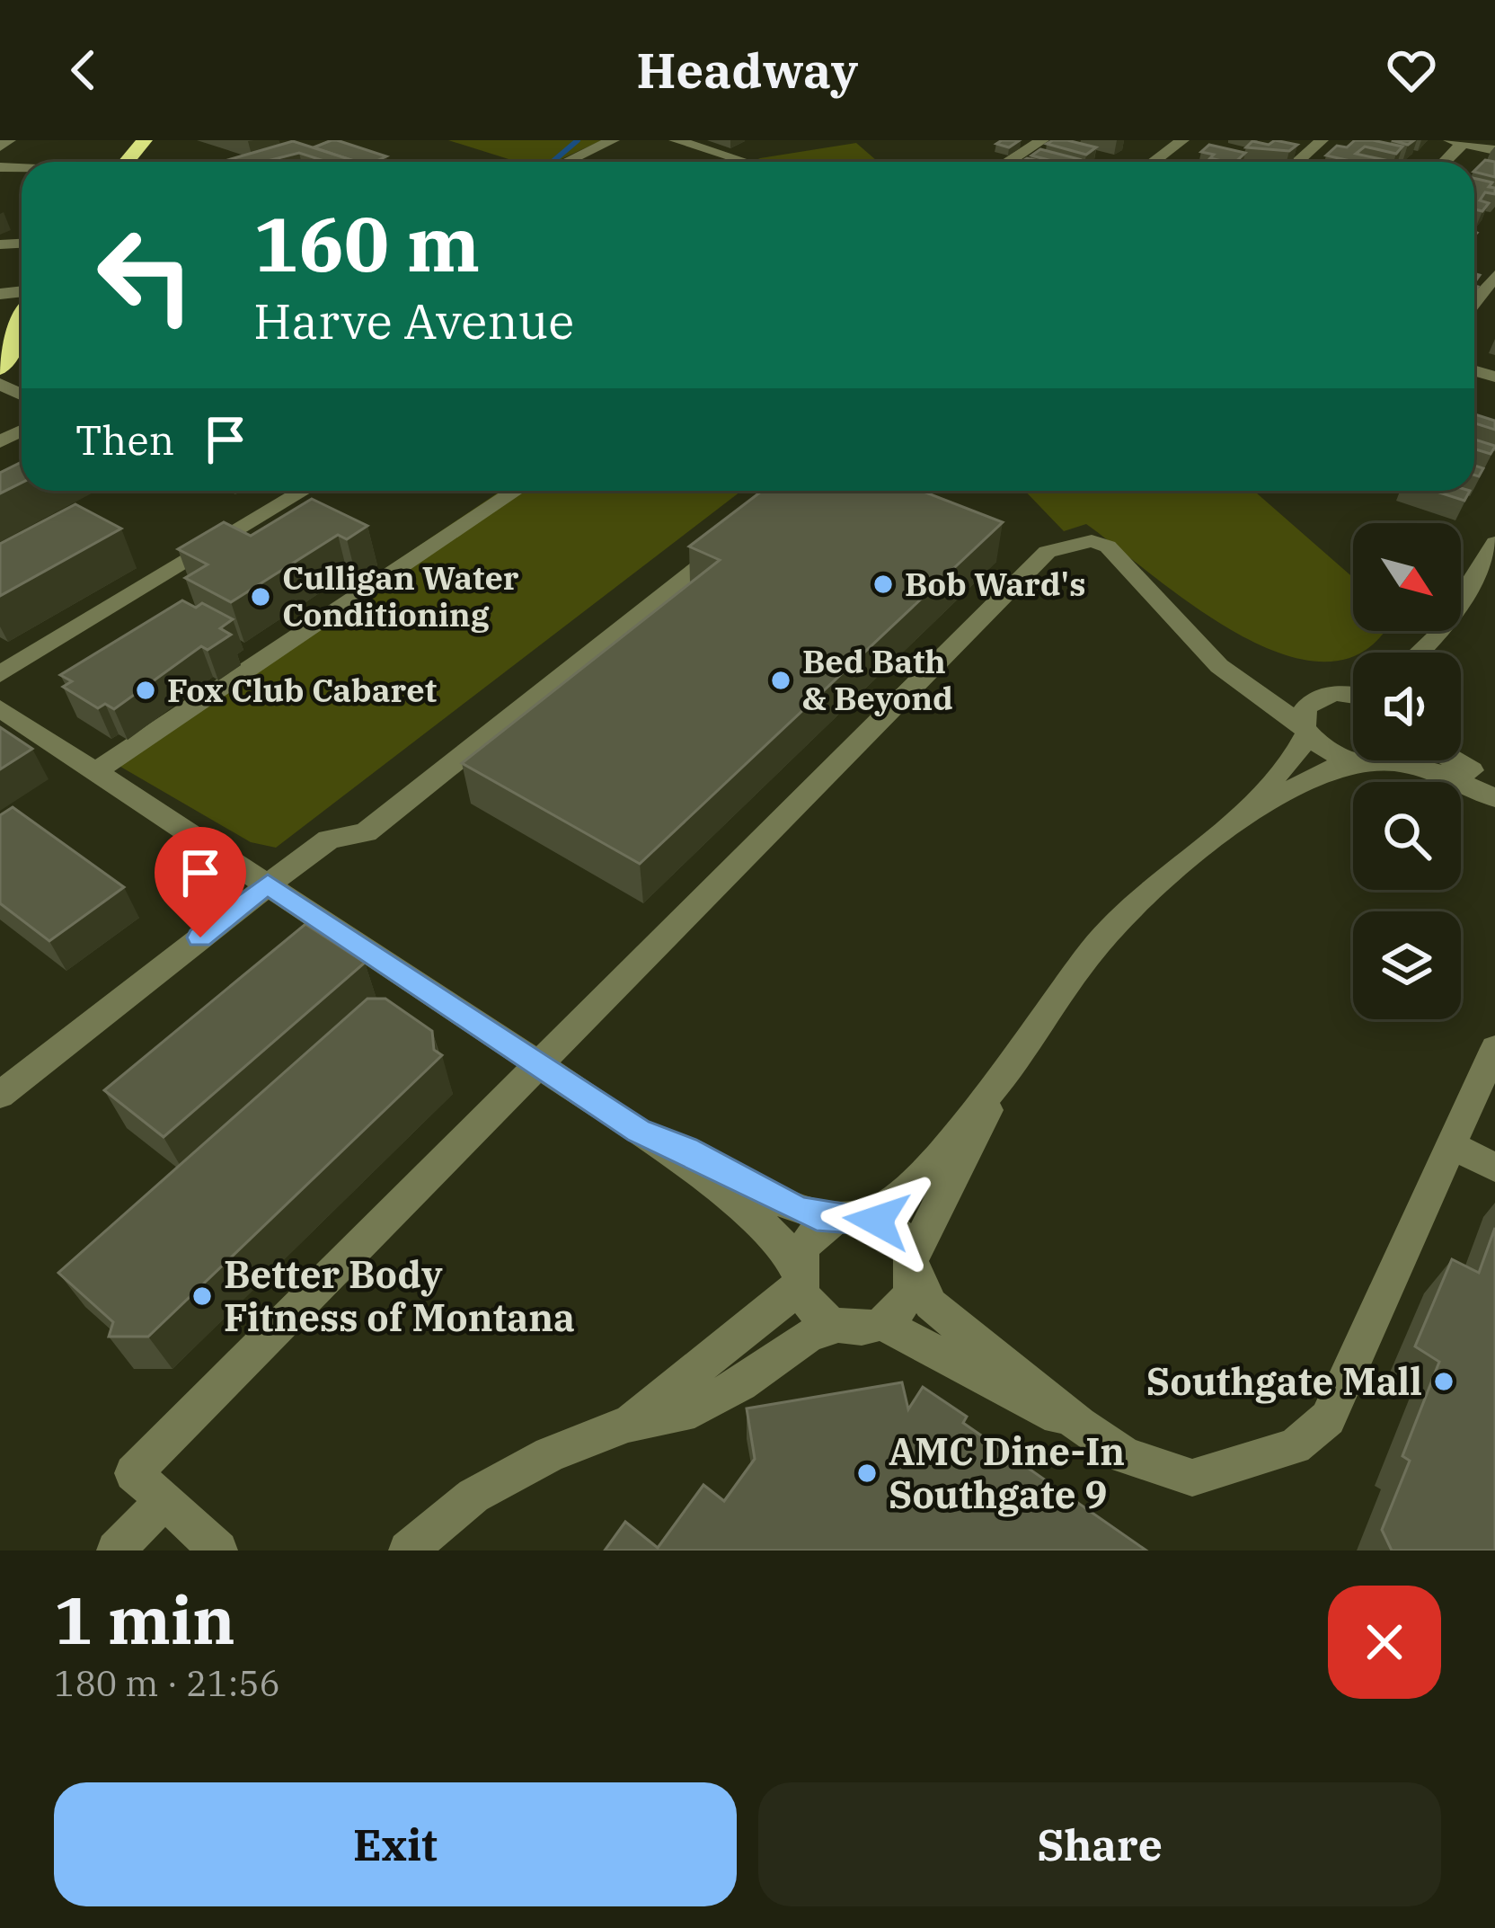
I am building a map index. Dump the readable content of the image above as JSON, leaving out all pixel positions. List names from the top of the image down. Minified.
{"places":["Bob Ward's","Culligan Water Conditioning","Bed Bath & Beyond","Fox Club Cabaret","Better Body Fitness of Montana","Southgate Mall","AMC Dine-In Southgate 9"],"north":"bottom right","page":{"header":"Headway","turn":["160 m","Harve Avenue"],"then":"Then","heading":["1 min","180 m · 21:56"],"buttons":["Exit","Share"]}}
